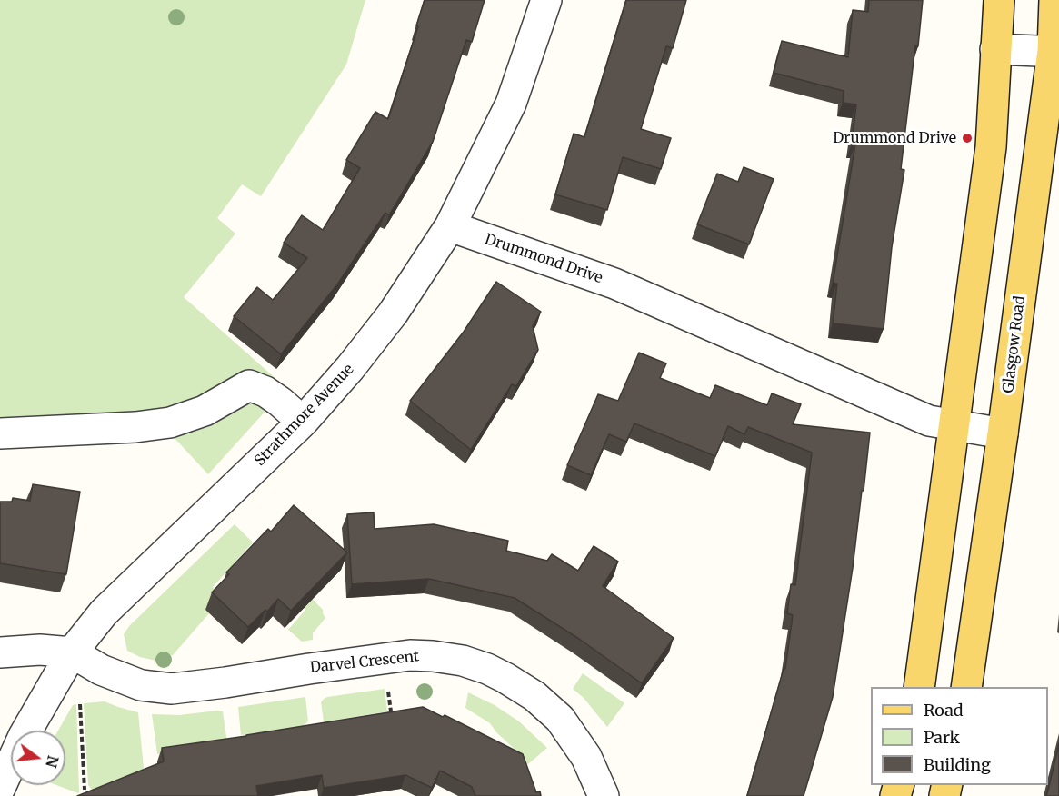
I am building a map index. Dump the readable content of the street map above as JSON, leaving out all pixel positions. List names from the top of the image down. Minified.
{"streets":{"main road":["Glasgow Road"],"street":["Drummond Drive","Strathmore Avenue","Darvel Crescent"]},"crossings":[["Drummond Drive","Glasgow Road"],["Drummond Drive","Strathmore Avenue"],["Strathmore Avenue","Darvel Crescent"]],"places":["Drummond Drive"],"legend":["Road","Park","Building"],"north":"right"}
